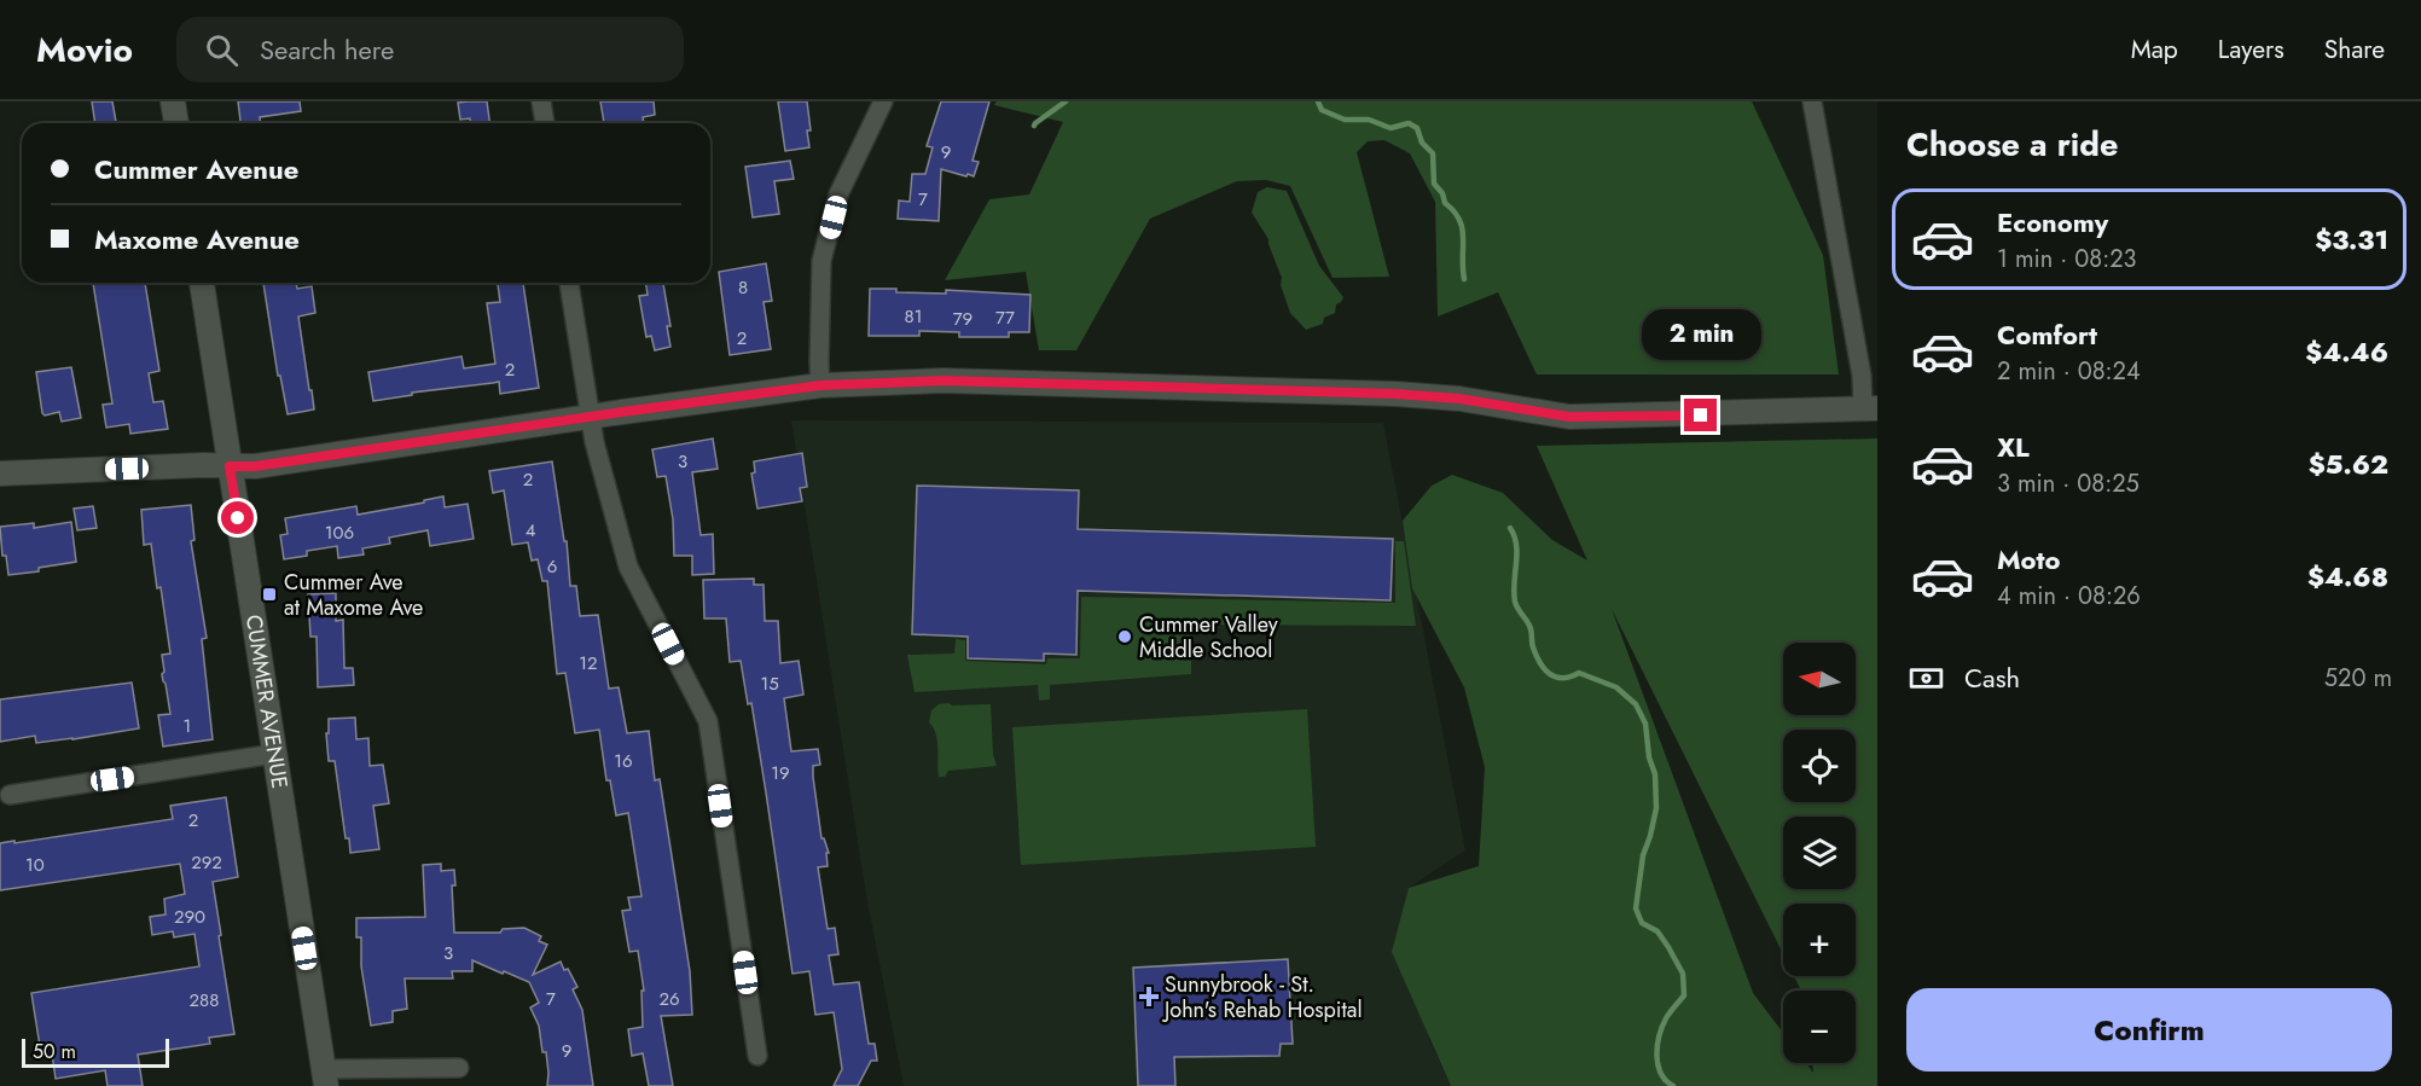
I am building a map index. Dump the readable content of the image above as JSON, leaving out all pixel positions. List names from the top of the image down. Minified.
{"streets":{"street":["CUMMER AVENUE"]},"places":{"transit":["Cummer Ave at Maxome Ave"],"other":["Cummer Valley Middle School"],"health":["Sunnybrook - St. John's Rehab Hospital"]},"house_numbers":["9","7","8","81","77","79","2","2","3","2","4","106","6","12","15","1","16","19","2","292","10","290","3","7","26","288","9"],"scale_bar":"50 m","north":"left","page":{"header":"Movio","search":"Search here","nav":["Map","Layers","Share"],"heading":"Choose a ride","banner":["Cummer Avenue","Maxome Avenue"],"list":[{"name":"Economy","note":"1 min · 08:23","value":"$3.31"},{"name":"Comfort","note":"2 min · 08:24","value":"$4.46"},{"name":"XL","note":"3 min · 08:25","value":"$5.62"},{"name":"Moto","note":"4 min · 08:26","value":"$4.68"}],"bubble":"2 min","pay":["Cash","520 m"],"map_buttons":["+","−"],"buttons":"Confirm","scale":"50 m"}}
